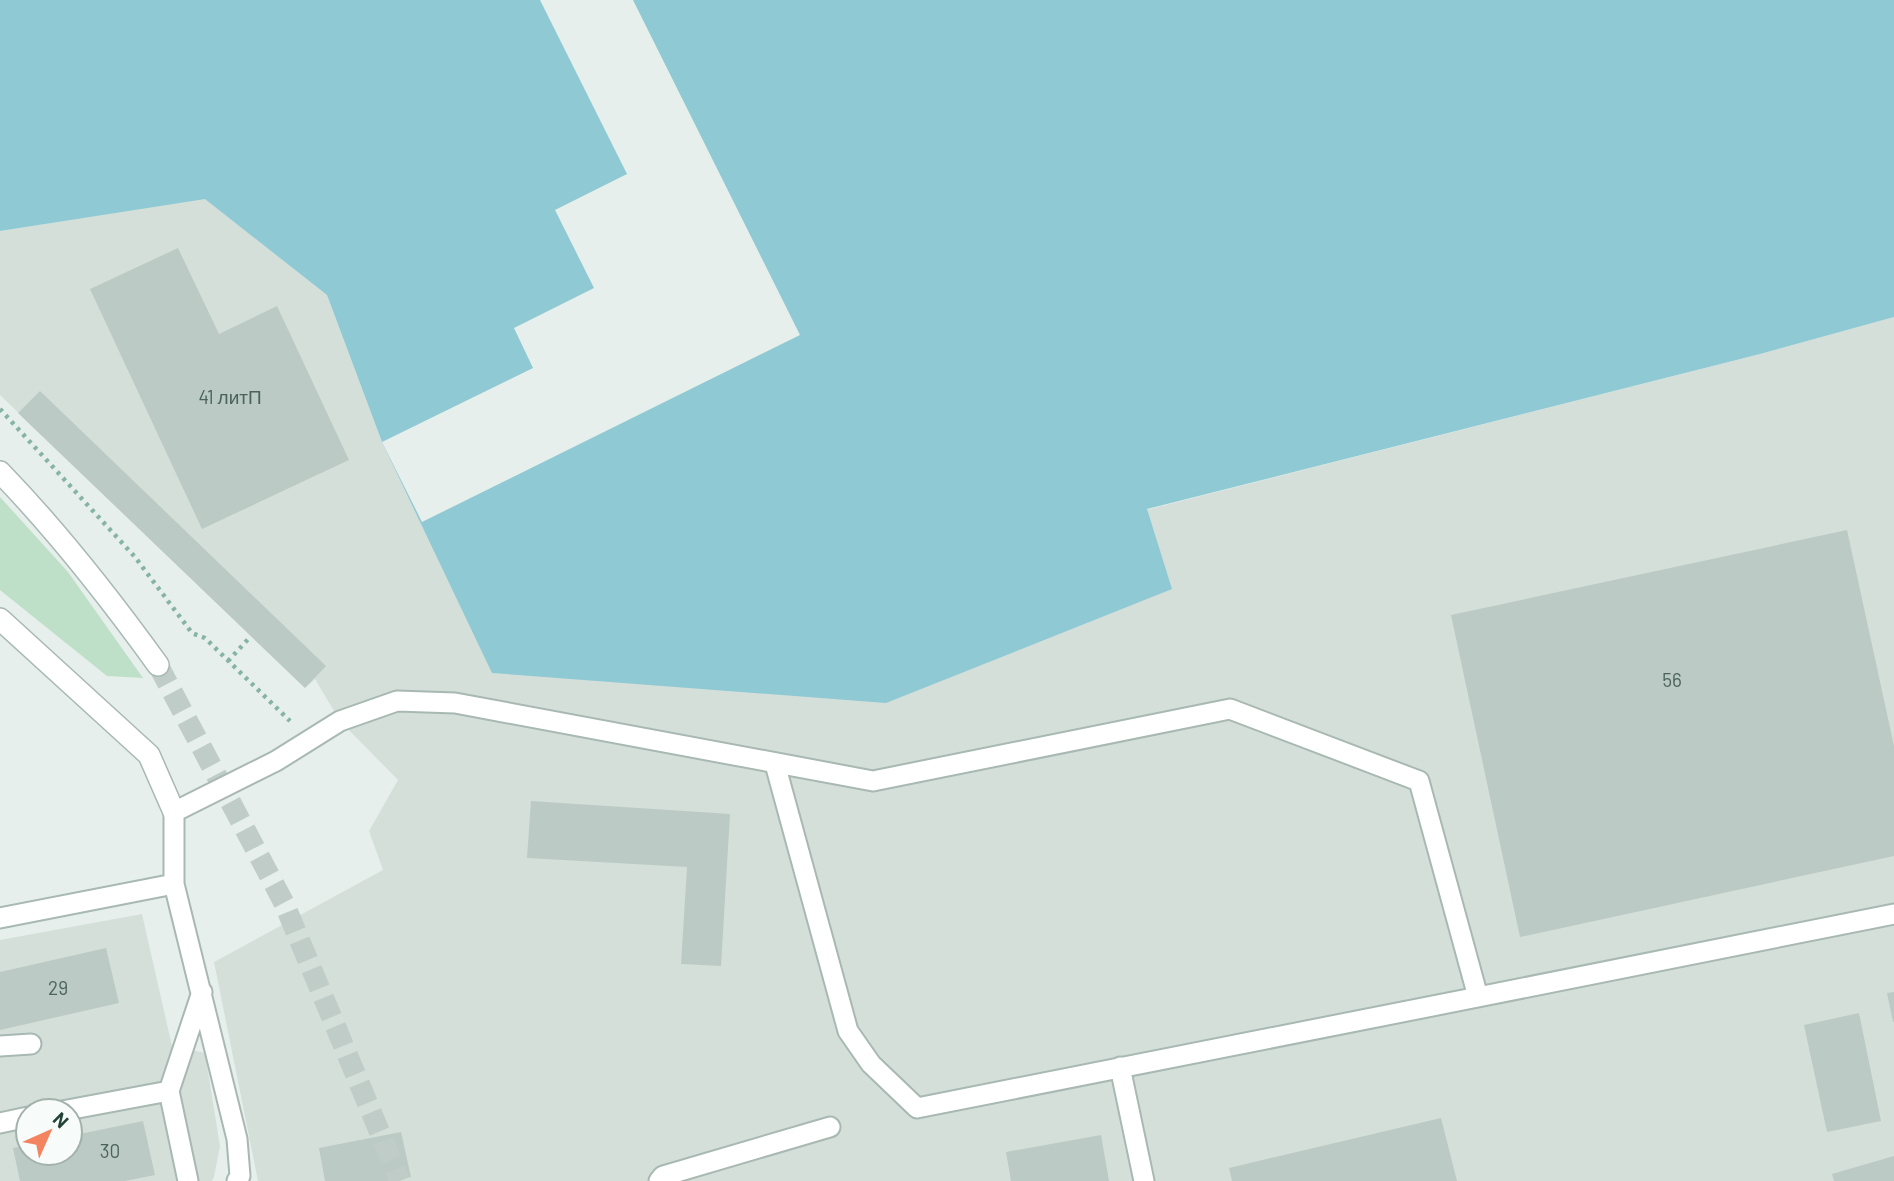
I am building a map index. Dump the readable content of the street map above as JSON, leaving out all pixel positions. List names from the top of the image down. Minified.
{"house_numbers":["41 литП","56","29","30"],"north":"top right"}
